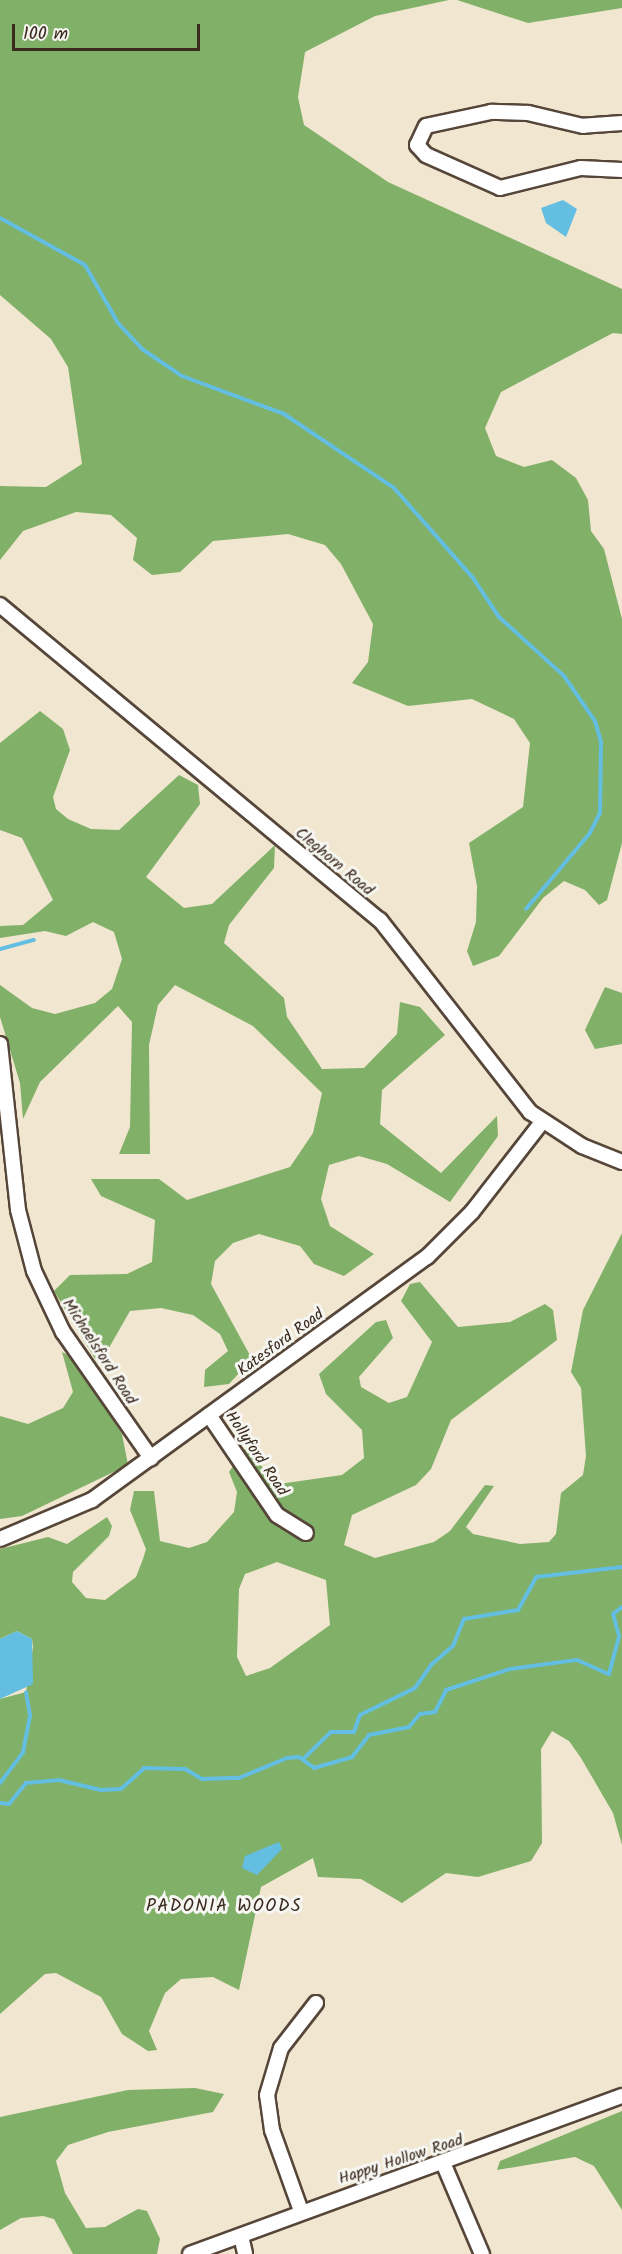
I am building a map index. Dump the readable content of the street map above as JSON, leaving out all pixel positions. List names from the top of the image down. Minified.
{"streets":{"street":["Cleghorn Road","Katesford Road","Michaelsford Road","Hollyford Road","Happy Hollow Road"]},"crossings":[["Cleghorn Road","Katesford Road"],["Katesford Road","Michaelsford Road"],["Katesford Road","Hollyford Road"]],"districts":["PADONIA WOODS"],"scale_bar":"100 m"}
